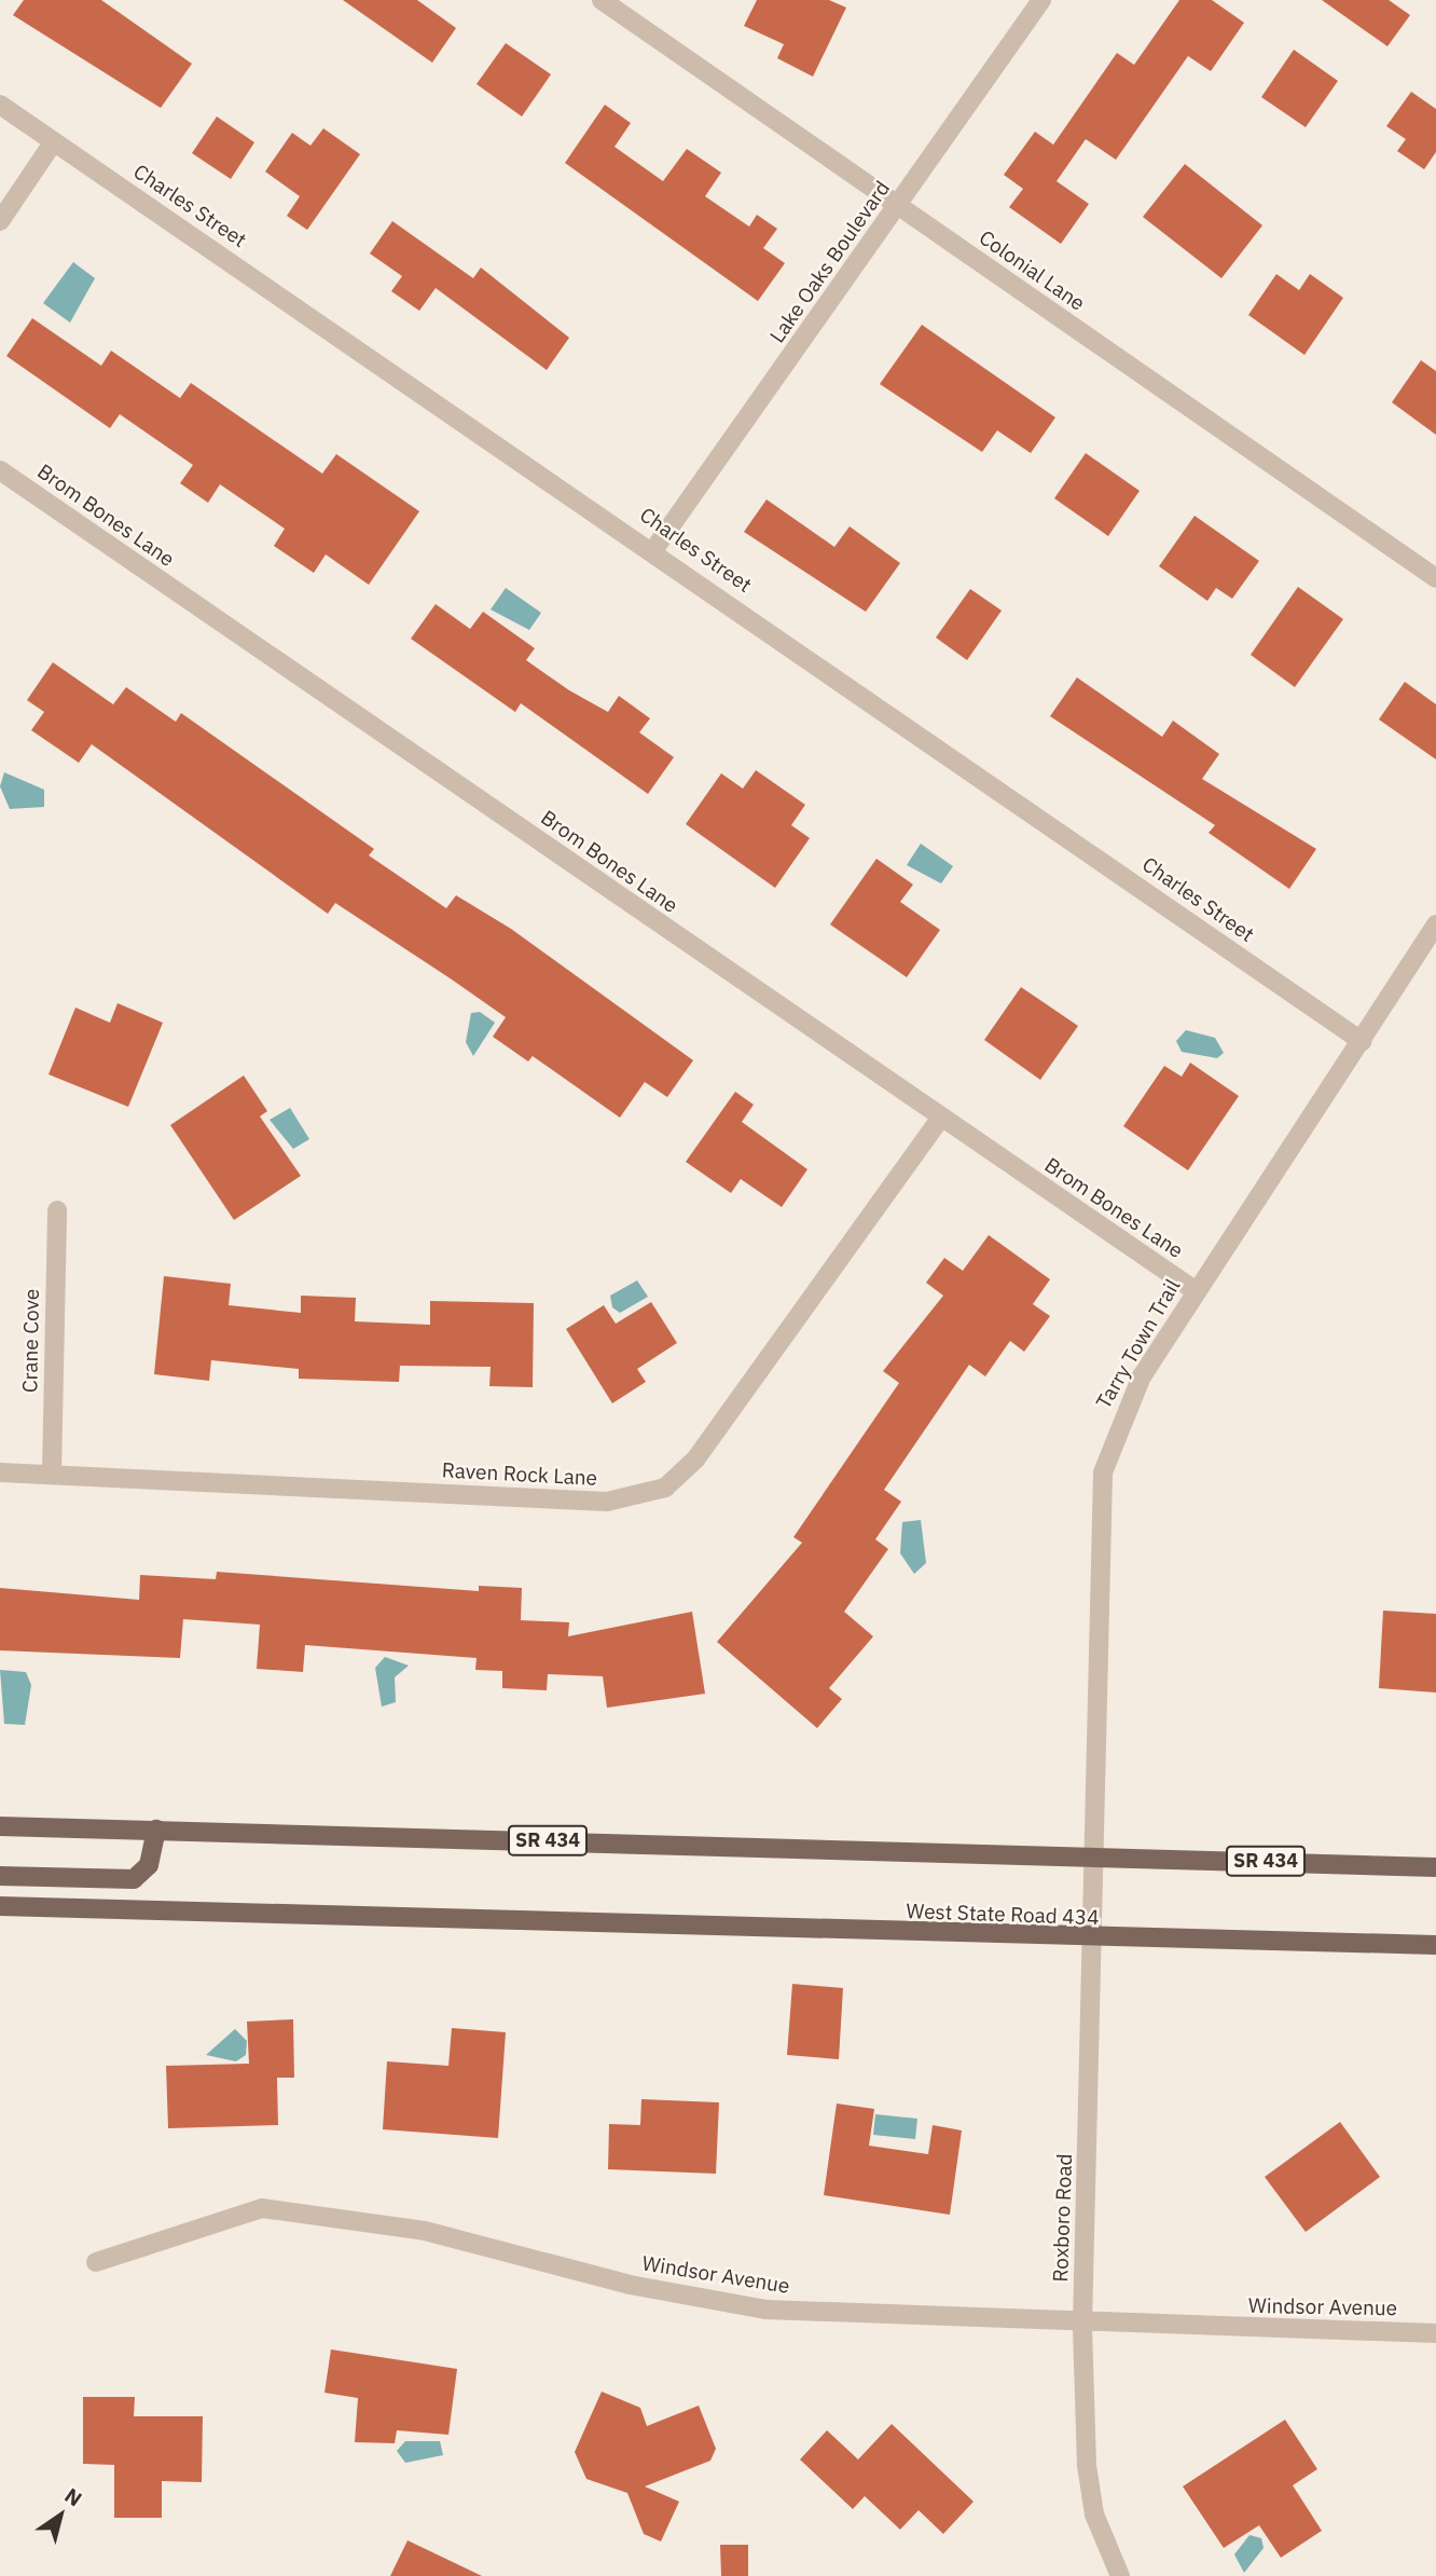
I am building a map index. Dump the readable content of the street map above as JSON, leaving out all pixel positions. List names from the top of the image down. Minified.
{"streets":{"main road":["SR 434","West State Road 434"],"street":["Charles Street","Lake Oaks Boulevard","Colonial Lane","Brom Bones Lane","Crane Cove","Tarry Town Trail","Raven Rock Lane","Roxboro Road","Windsor Avenue"]},"crossings":[["Charles Street","Lake Oaks Boulevard"],["Charles Street","Tarry Town Trail"],["Lake Oaks Boulevard","Colonial Lane"],["Brom Bones Lane","Tarry Town Trail"],["Brom Bones Lane","Raven Rock Lane"],["Crane Cove","Raven Rock Lane"],["Tarry Town Trail","SR 434"],["Tarry Town Trail","Roxboro Road"],["SR 434","Roxboro Road"],["West State Road 434","Roxboro Road"],["Roxboro Road","Windsor Avenue"]],"north":"top right"}
